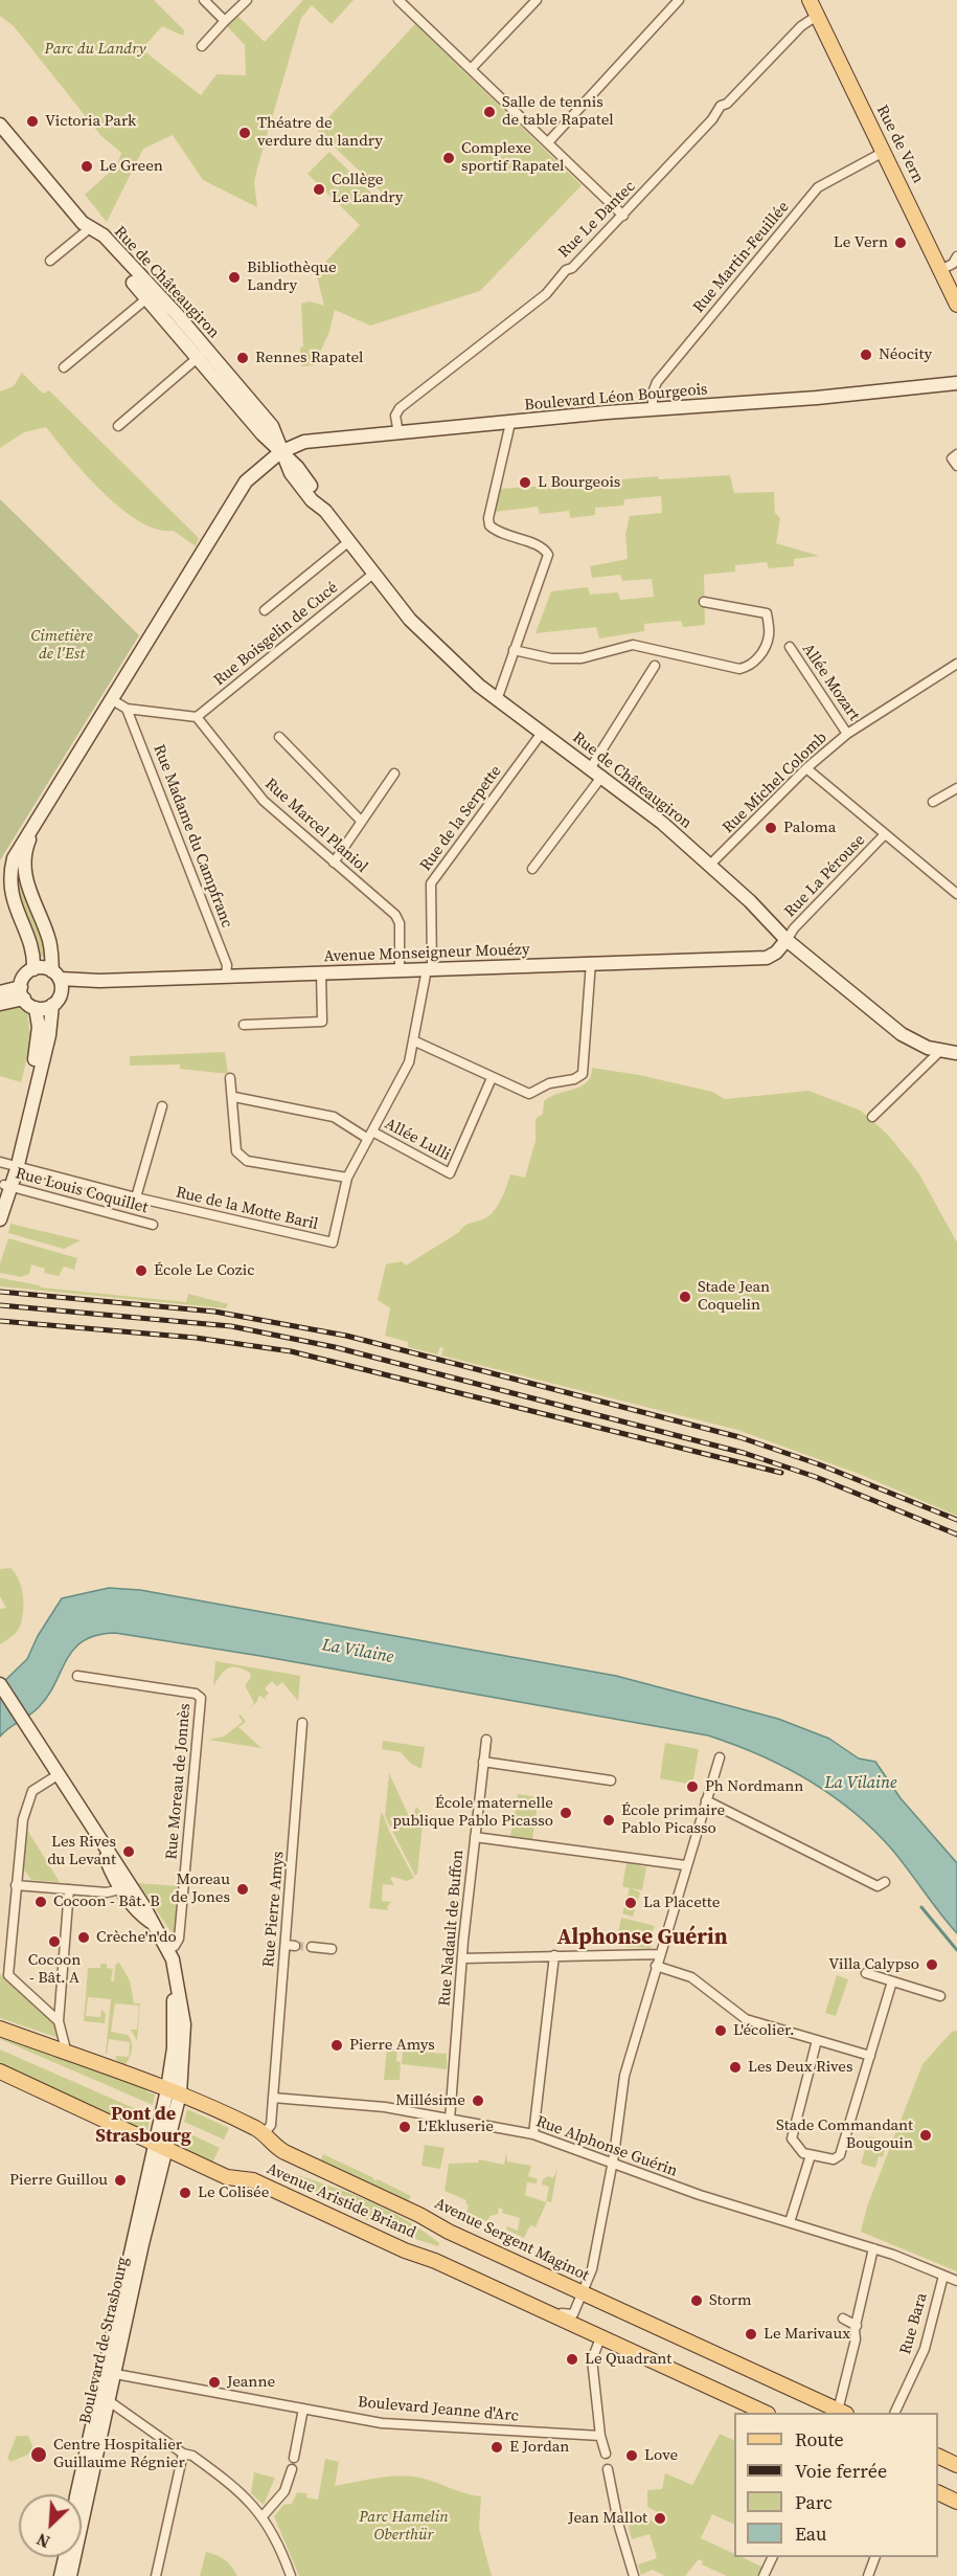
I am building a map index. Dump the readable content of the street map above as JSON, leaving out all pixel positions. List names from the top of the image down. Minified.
{"streets":{"main road":["Rue de Vern","Rue de Châteaugiron","Boulevard Léon Bourgeois","Avenue Monseigneur Mouézy","Avenue Aristide Briand","Avenue Sergent Maginot","Boulevard de Strasbourg"],"street":["Rue Le Dantec","Rue Martin-Feuillée","Rue Boisgelin de Cucé","Allée Mozart","Rue Michel Colomb","Rue de la Serpette","Rue Marcel Planiol","Rue Madame du Campfranc","Rue La Pérouse","Allée Lulli","Rue Louis Coquillet","Rue de la Motte Baril","Rue Moreau de Jonnès","Rue Pierre Amys","Rue Nadault de Buffon","Rue Alphonse Guérin","Rue Bara","Boulevard Jeanne d'Arc"]},"crossings":[["Rue de Vern","Rue Le Dantec"],["Rue de Vern","Rue Martin-Feuillée"],["Rue Le Dantec","Boulevard Léon Bourgeois"],["Rue Martin-Feuillée","Boulevard Léon Bourgeois"],["Rue de Châteaugiron","Boulevard Léon Bourgeois"],["Rue de Châteaugiron","Rue Boisgelin de Cucé"],["Rue de Châteaugiron","Rue Michel Colomb"],["Rue de Châteaugiron","Rue de la Serpette"],["Rue de Châteaugiron","Rue La Pérouse"],["Rue de Châteaugiron","Avenue Monseigneur Mouézy"],["Rue Boisgelin de Cucé","Rue Marcel Planiol"],["Allée Mozart","Rue Michel Colomb"],["Rue de la Serpette","Avenue Monseigneur Mouézy"],["Rue de la Serpette","Rue de la Motte Baril"],["Rue Marcel Planiol","Avenue Monseigneur Mouézy"],["Rue Madame du Campfranc","Avenue Monseigneur Mouézy"],["Rue La Pérouse","Avenue Monseigneur Mouézy"],["Avenue Monseigneur Mouézy","Rue de la Motte Baril"],["Allée Lulli","Rue de la Motte Baril"],["Rue Pierre Amys","Rue Alphonse Guérin"],["Rue Nadault de Buffon","Rue Alphonse Guérin"],["Rue Alphonse Guérin","Rue Bara"],["Avenue Aristide Briand","Avenue Sergent Maginot"],["Avenue Aristide Briand","Boulevard de Strasbourg"],["Boulevard de Strasbourg","Boulevard Jeanne d'Arc"]],"districts":["Alphonse Guérin","Pont de Strasbourg"],"water":["La Vilaine"],"parks":["Parc du Landry","Cimetière de l'Est","Parc Hamelin Oberthür"],"places":["Salle de tennis de table Rapatel","Victoria Park","Théatre de verdure du landry","Complexe sportif Rapatel","Le Green","Collège Le Landry","Le Vern","Bibliothèque Landry","Néocity","Rennes Rapatel","L Bourgeois","Paloma","École Le Cozic","Stade Jean Coquelin","Ph Nordmann","École maternelle publique Pablo Picasso","École primaire Pablo Picasso","Les Rives du Levant","Moreau de Jones","Cocoon - Bât. B","La Placette","Crèche'n'do","Cocoon - Bât. A","Villa Calypso","L'écolier.","Pierre Amys","Les Deux Rives","Millésime","L'Ekluserie","Stade Commandant Bougouin","Pierre Guillou","Le Colisée","Storm","Le Marivaux","Le Quadrant","Jeanne","E Jordan","Centre Hospitalier Guillaume Régnier","Love","Jean Mallot"],"legend":["Route","Voie ferrée","Parc","Eau"],"north":"bottom left"}
